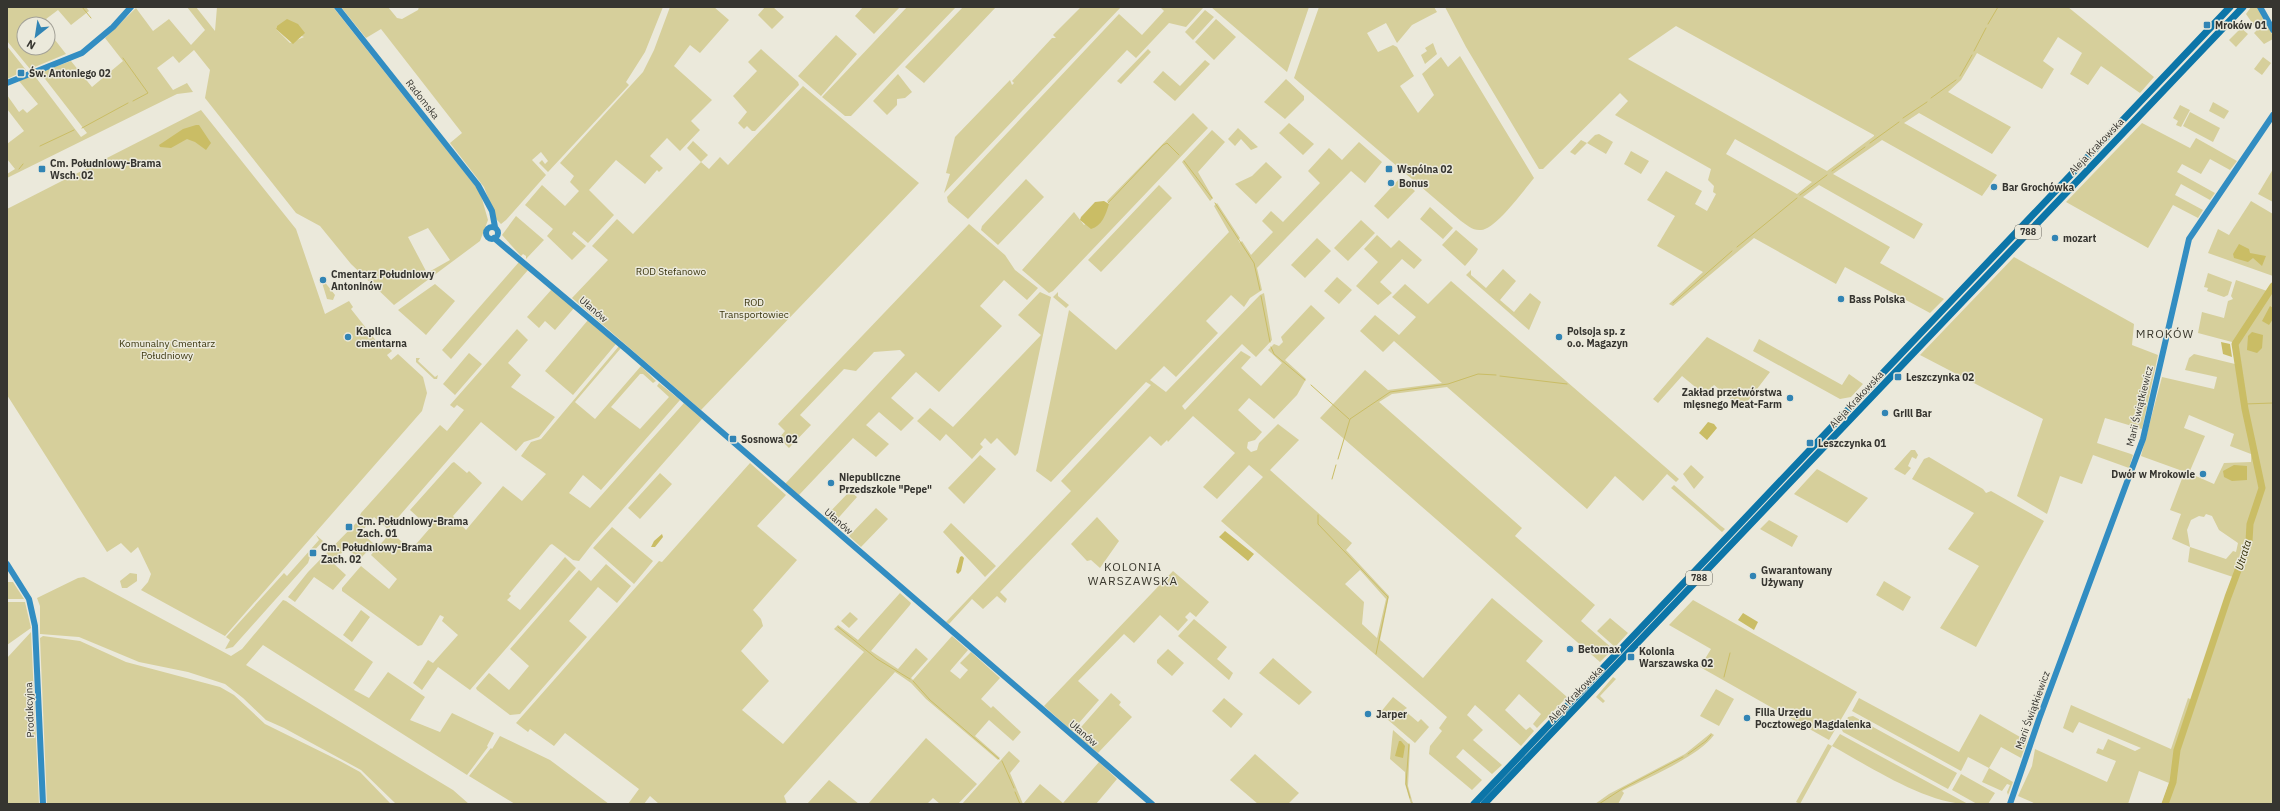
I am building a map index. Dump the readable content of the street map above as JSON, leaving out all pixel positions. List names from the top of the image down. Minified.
{"streets":{"main road":["Aleja Krakowska","788"],"street":["Radomska","Ułanów","Marii Świątkiewicz","Produkcyjna"]},"districts":["MROKÓW","KOLONIA WARSZAWSKA"],"water":["Utrata"],"parks":["ROD Stefanowo","ROD Transportowiec","Komunalny Cmentarz Południowy"],"places":{"transit":["Mroków 01","Św. Antoniego 02","Cm. Południowy-Brama Wsch. 02","Wspólna 02","Leszczynka 02","Sosnowa 02","Leszczynka 01","Cm. Południowy-Brama Zach. 01","Cm. Południowy-Brama Zach. 02","Kolonia Warszawska 02"],"other":["Bonus","Bar Grochówka","mozart","Cmentarz Południowy Antoninów","Bass Polska","Kaplica cmentarna","Polsoja sp. z o.o. Magazyn","Zakład przetwórstwa mięsnego Meat-Farm","Grill Bar","Dwór w Mrokowie","Niepubliczne Przedszkole \"Pepe\"","Gwarantowany Używany","Betomax","Jarper","Filia Urzędu Pocztowego Magdalenka"]},"north":"bottom left"}
